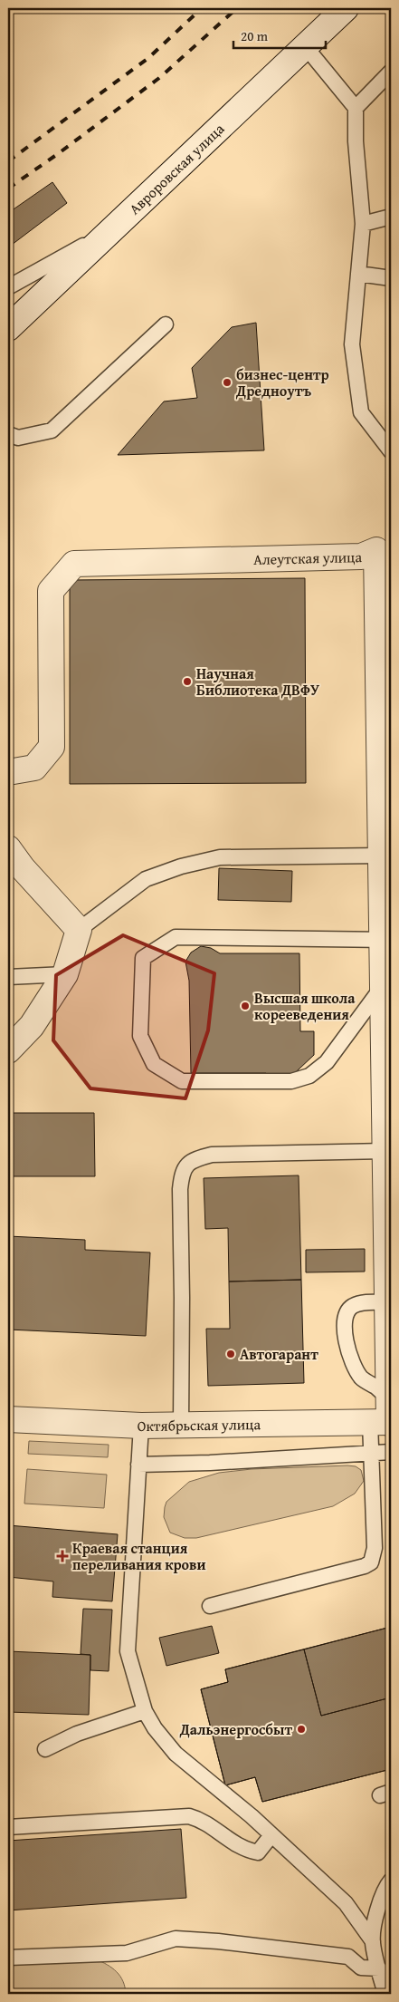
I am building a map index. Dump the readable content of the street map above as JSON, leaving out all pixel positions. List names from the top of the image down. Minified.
{"streets":{"street":["Авроровская улица","Алеутская улица","Октябрьская улица"]},"crossings":[["Алеутская улица","Октябрьская улица"]],"places":{"other":["бизнес-центр Дредноутъ","Научная Библиотека ДВФУ","Высшая школа корееведения","Автогарант","Дальэнергосбыт"],"health":["Краевая станция переливания крови"]},"scale_bar":"20 m"}
